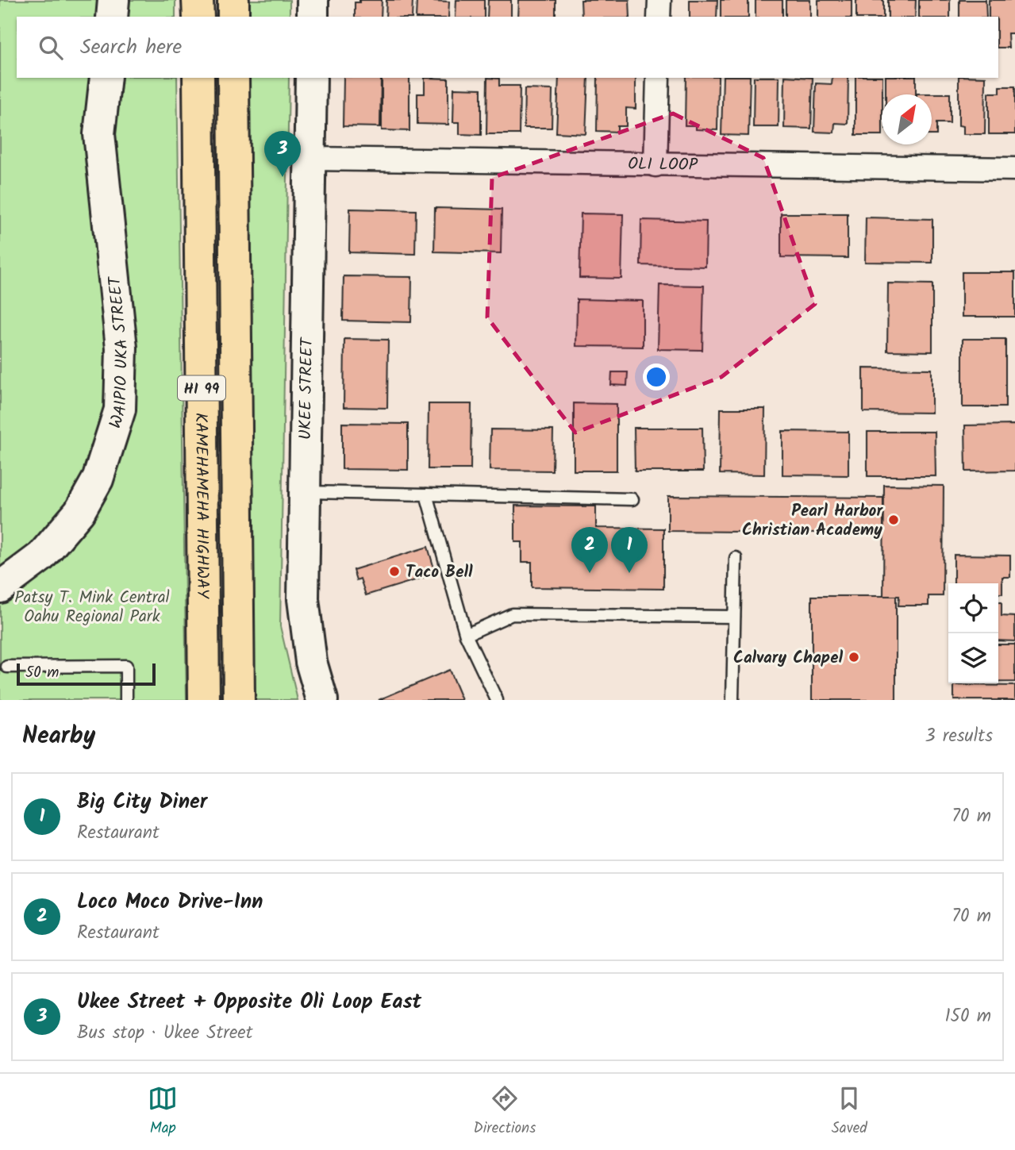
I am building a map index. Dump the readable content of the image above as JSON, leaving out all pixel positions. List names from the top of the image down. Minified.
{"streets":{"main road":["HI 99","KAMEHAMEHA HIGHWAY"],"street":["OLI LOOP","WAIPIO UKA STREET","UKEE STREET"]},"crossings":[["OLI LOOP","UKEE STREET"]],"parks":["Patsy T. Mink Central Oahu Regional Park"],"places":["Pearl Harbor Christian Academy","Taco Bell","Calvary Chapel"],"scale_bar":"50 m","north":"top right","page":{"search":"Search here","pins":["3","1","2"],"scale":"50 m","heading":["Nearby","3 results"],"list":[{"mark":"1","name":"Big City Diner","note":"Restaurant","value":"70 m"},{"mark":"2","name":"Loco Moco Drive-Inn","note":"Restaurant","value":"70 m"},{"mark":"3","name":"Ukee Street + Opposite Oli Loop East","note":"Bus stop · Ukee Street","value":"150 m"}],"nav":["Map","Directions","Saved"]}}
